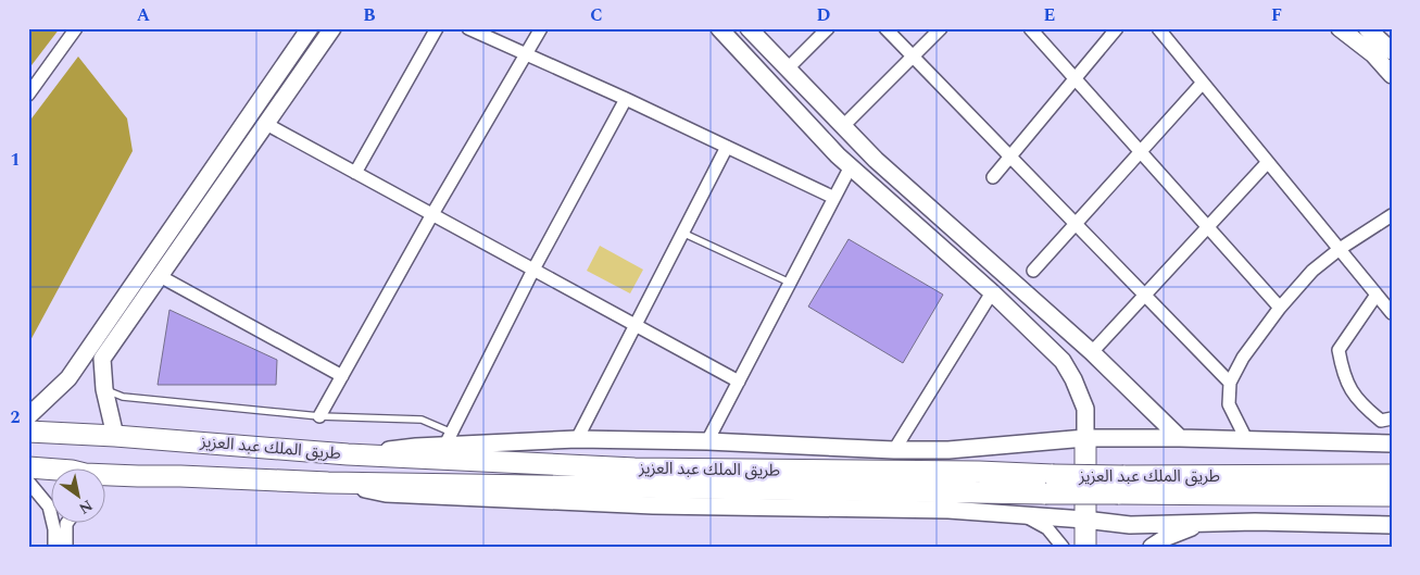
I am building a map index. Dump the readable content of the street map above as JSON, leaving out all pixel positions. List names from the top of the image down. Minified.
{"streets":{"main road":["طريق الملك عبد العزيز"]},"north":"bottom right","grid":{"columns":["A","B","C","D","E","F"],"rows":["1","2"]}}
